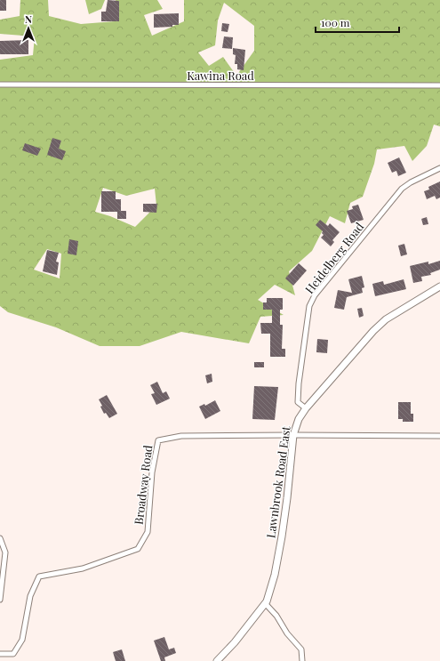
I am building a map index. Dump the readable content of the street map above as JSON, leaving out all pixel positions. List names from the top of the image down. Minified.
{"streets":{"street":["Kawina Road","Heidelberg Road","Lawnbrook Road East","Broadway Road"]},"crossings":[["Heidelberg Road","Lawnbrook Road East"],["Lawnbrook Road East","Broadway Road"]],"scale_bar":"100 m","north":"top"}
